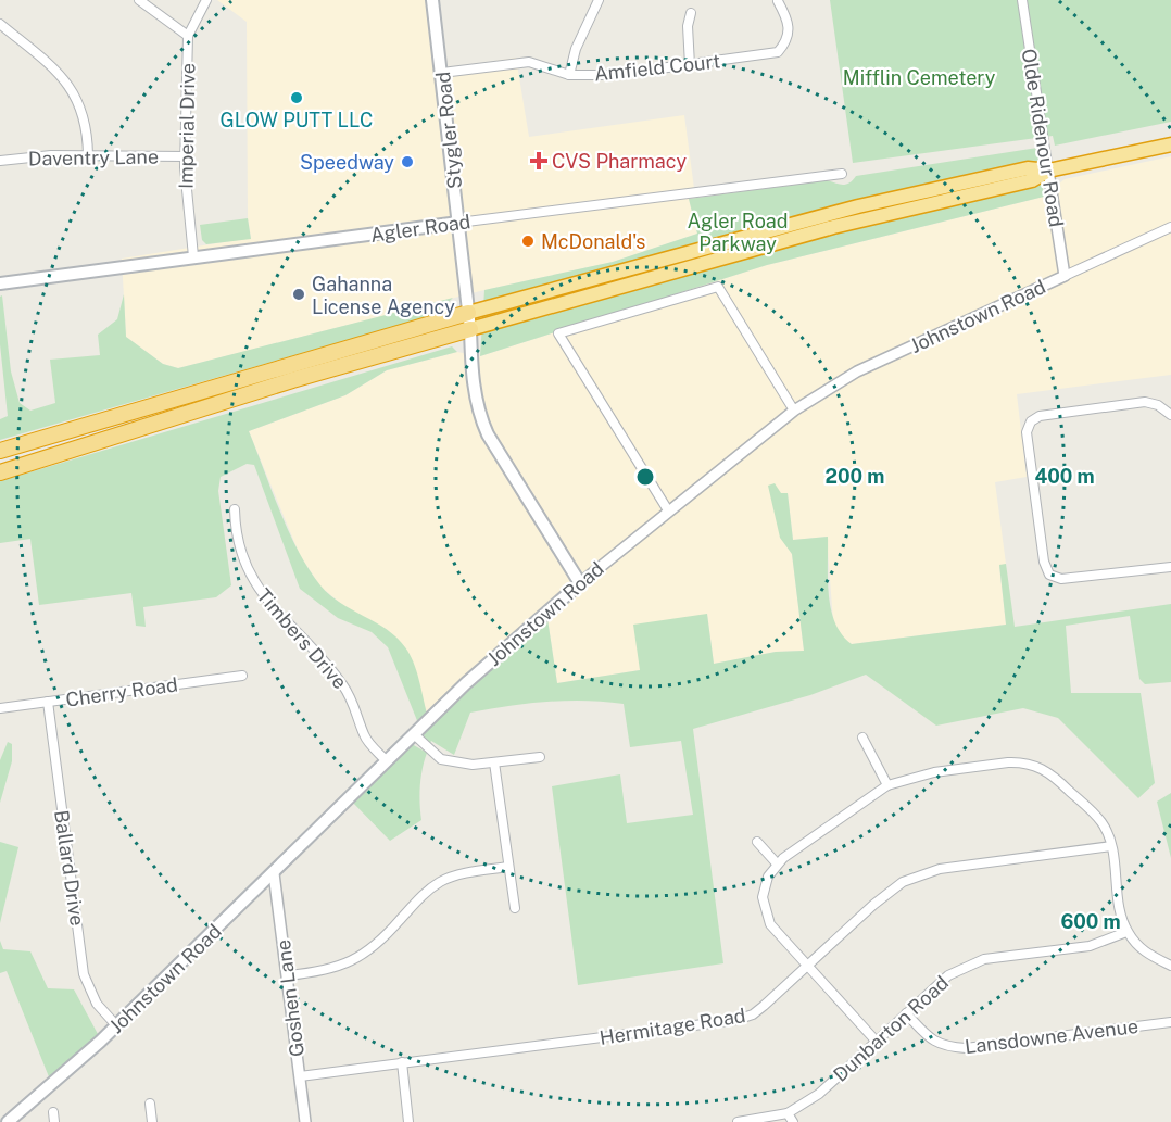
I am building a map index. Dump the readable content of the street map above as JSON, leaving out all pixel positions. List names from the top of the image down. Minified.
{"streets":{"main road":["Stygler Road","Agler Road","Johnstown Road"],"street":["Amfield Court","Imperial Drive","Olde Ridenour Road","Daventry Lane","Timbers Drive","Cherry Road","Ballard Drive","Goshen Lane","Hermitage Road","Dunbarton Road","Lansdowne Avenue"]},"crossings":[["Amfield Court","Stygler Road"],["Imperial Drive","Daventry Lane"],["Imperial Drive","Agler Road"],["Stygler Road","Agler Road"],["Stygler Road","Johnstown Road"],["Olde Ridenour Road","Johnstown Road"],["Johnstown Road","Timbers Drive"],["Johnstown Road","Ballard Drive"],["Johnstown Road","Goshen Lane"],["Cherry Road","Ballard Drive"],["Goshen Lane","Hermitage Road"],["Dunbarton Road","Lansdowne Avenue"]],"parks":["Mifflin Cemetery","Agler Road Parkway"],"places":{"other":["GLOW PUTT LLC","Speedway","McDonald's","Gahanna License Agency"],"health":["CVS Pharmacy"]},"rings":["200 m","400 m","600 m"]}
